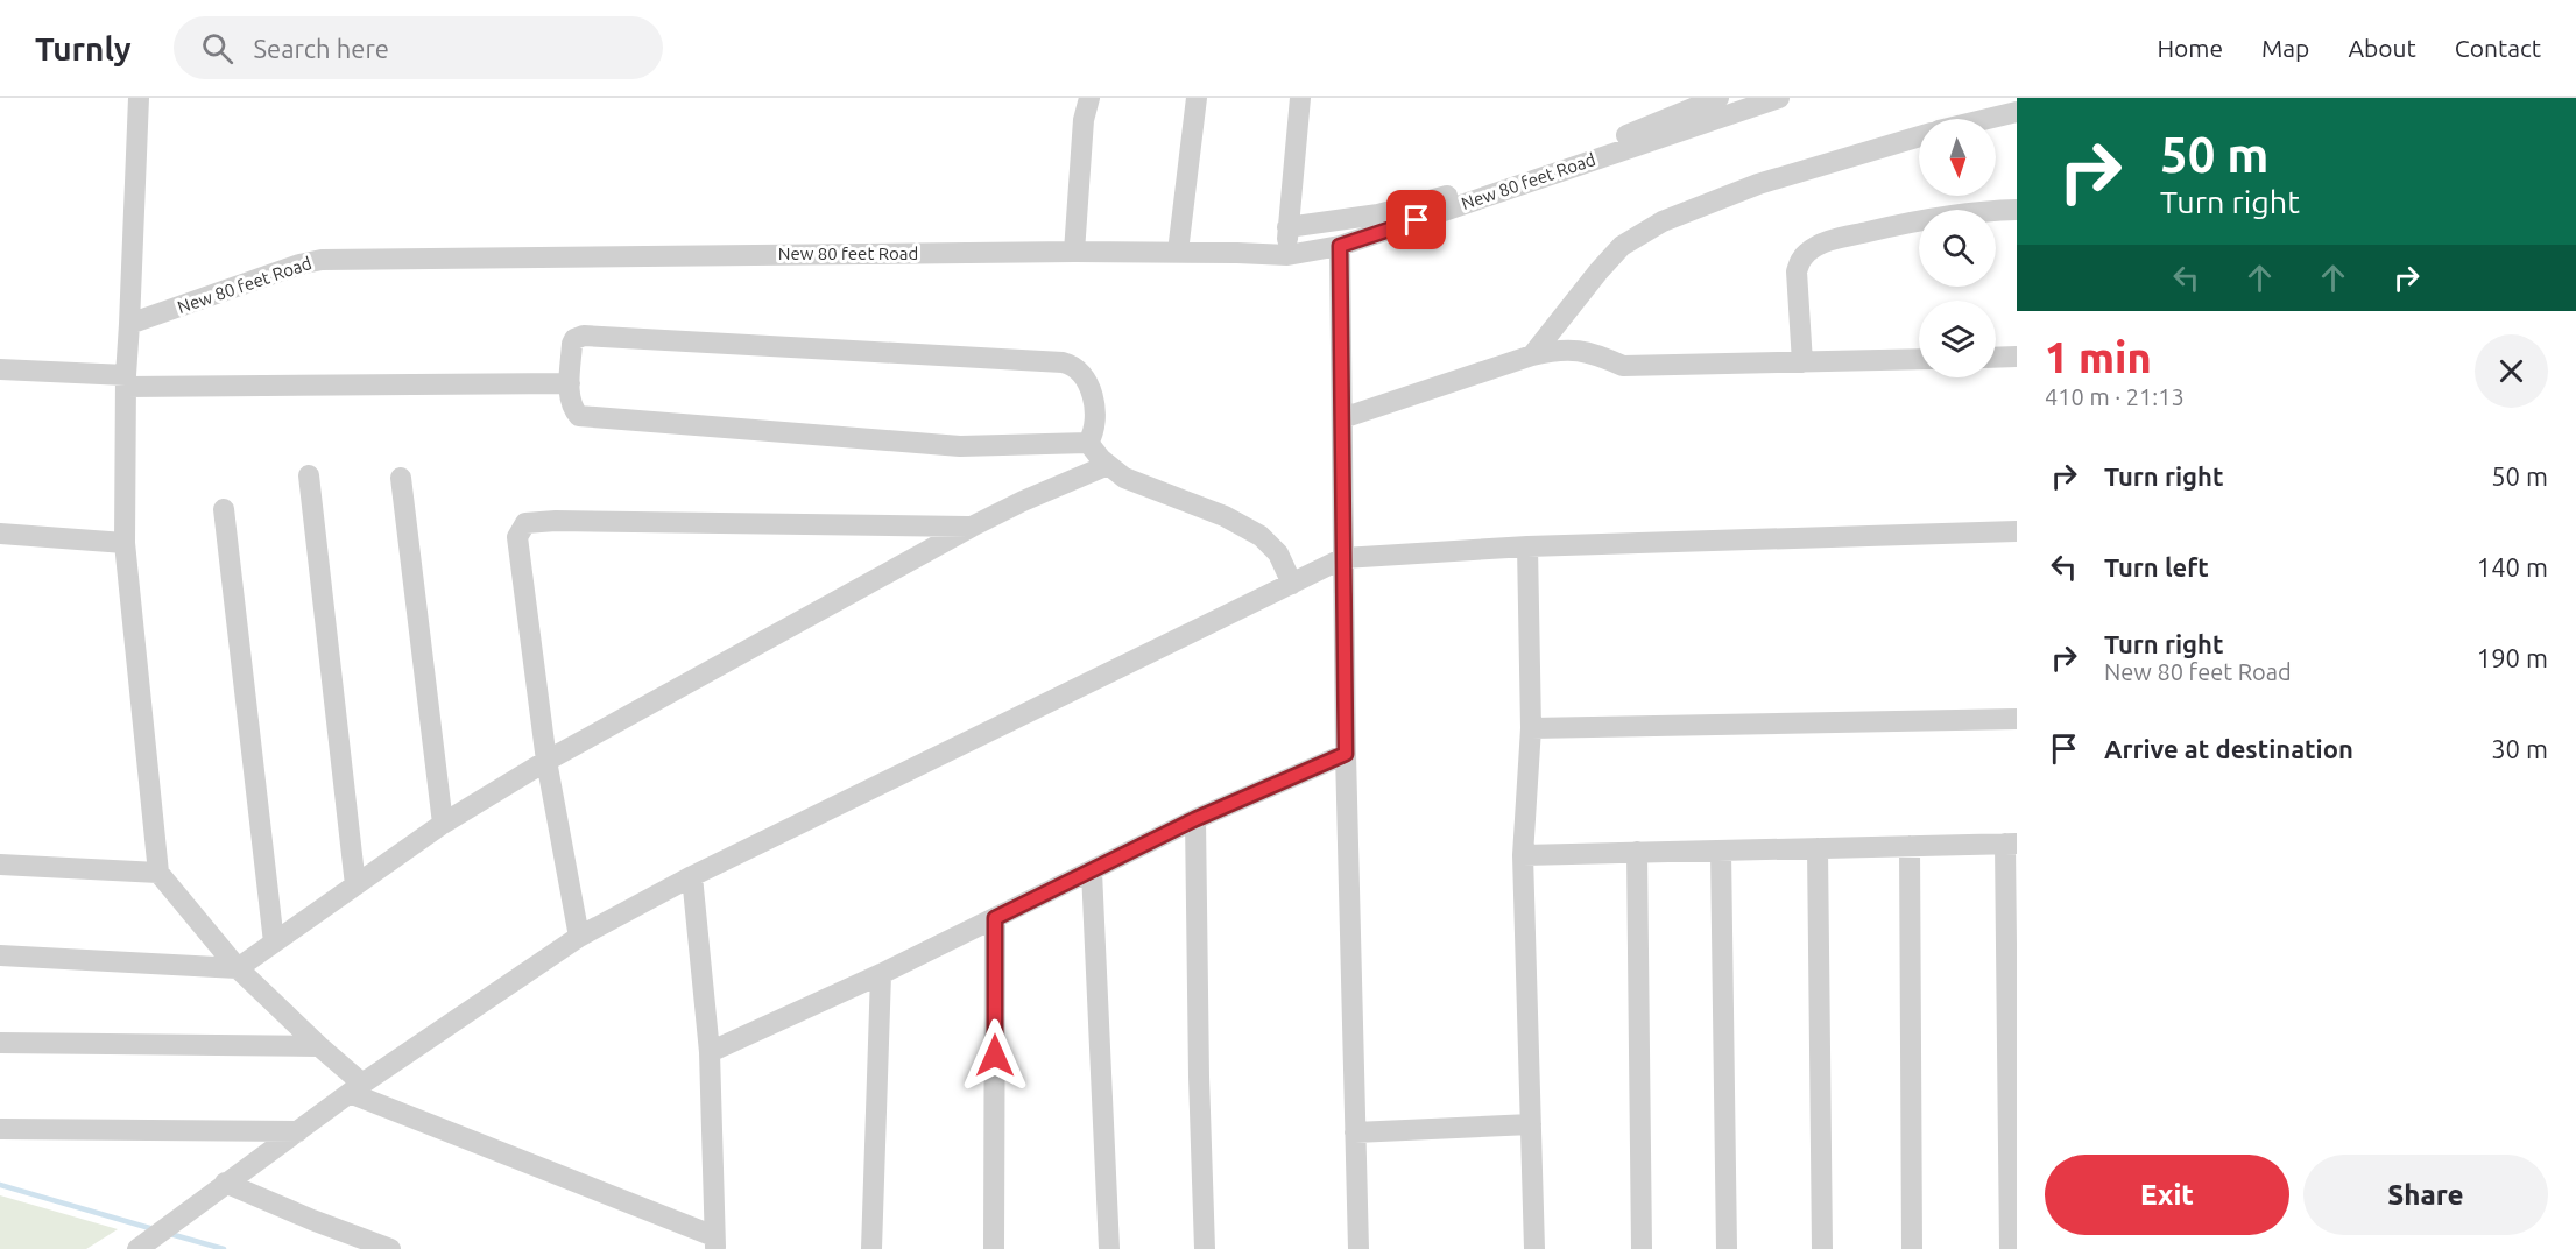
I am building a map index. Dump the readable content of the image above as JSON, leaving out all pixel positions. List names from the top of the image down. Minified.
{"streets":{"street":["New 80 feet Road"]},"north":"bottom","page":{"header":"Turnly","search":"Search here","nav":["Home","Map","About","Contact"],"turn":["50 m","Turn right"],"heading":["1 min","410 m · 21:13"],"list":[{"name":"Turn right","value":"50 m"},{"name":"Turn left","value":"140 m"},{"name":"Turn right","note":"New 80 feet Road","value":"190 m"},{"name":"Arrive at destination","value":"30 m"}],"buttons":["Exit","Share"]}}
